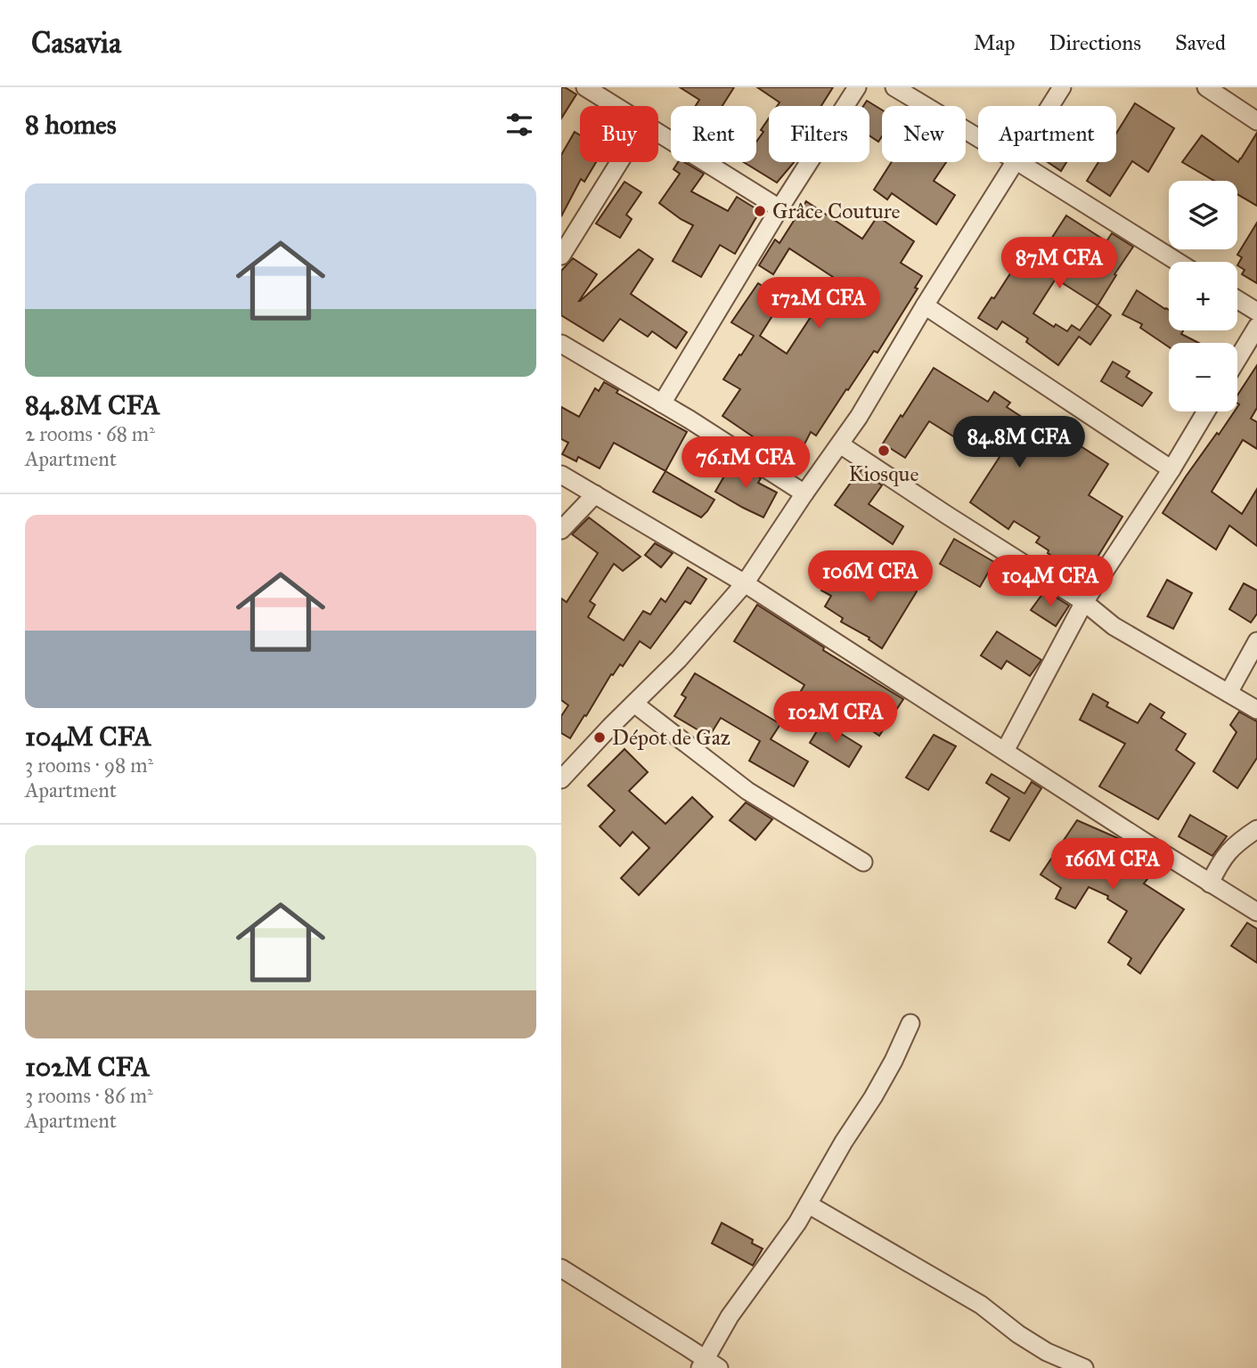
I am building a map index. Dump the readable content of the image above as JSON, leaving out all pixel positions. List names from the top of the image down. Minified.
{"places":["Grâce Couture","Kiosque","Dépot de Gaz"],"page":{"header":"Casavia","nav":["Map","Directions","Saved"],"heading":"8 homes","chip":["Buy","Rent","Filters","New","Apartment"],"list":[{"name":"84.8M CFA","note":"2 rooms · 68 m² · Apartment"},{"name":"104M CFA","note":"3 rooms · 98 m² · Apartment"},{"name":"102M CFA","note":"3 rooms · 86 m² · Apartment"}],"map_buttons":["+","−"],"price":["87M CFA","172M CFA","84.8M CFA","76.1M CFA","106M CFA","104M CFA","102M CFA","166M CFA"]}}
